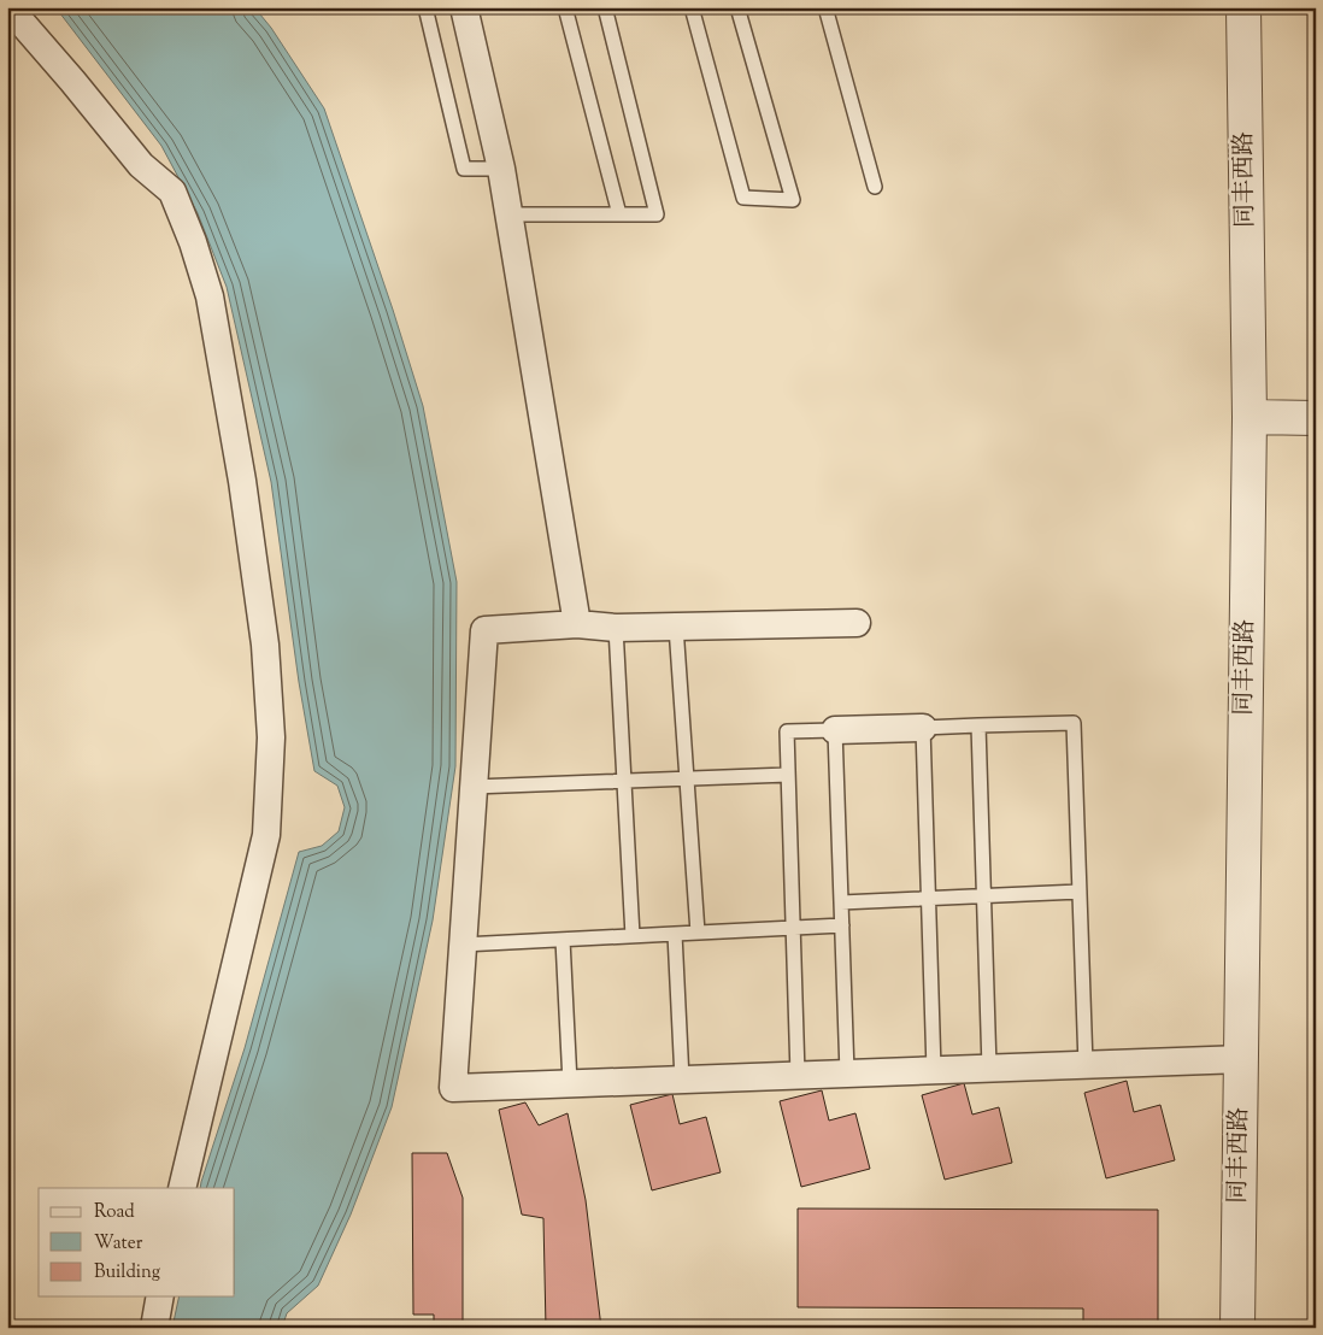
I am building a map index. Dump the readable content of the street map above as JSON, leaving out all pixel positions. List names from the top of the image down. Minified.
{"streets":{"street":["同丰西路"]},"legend":["Road","Water","Building"]}
